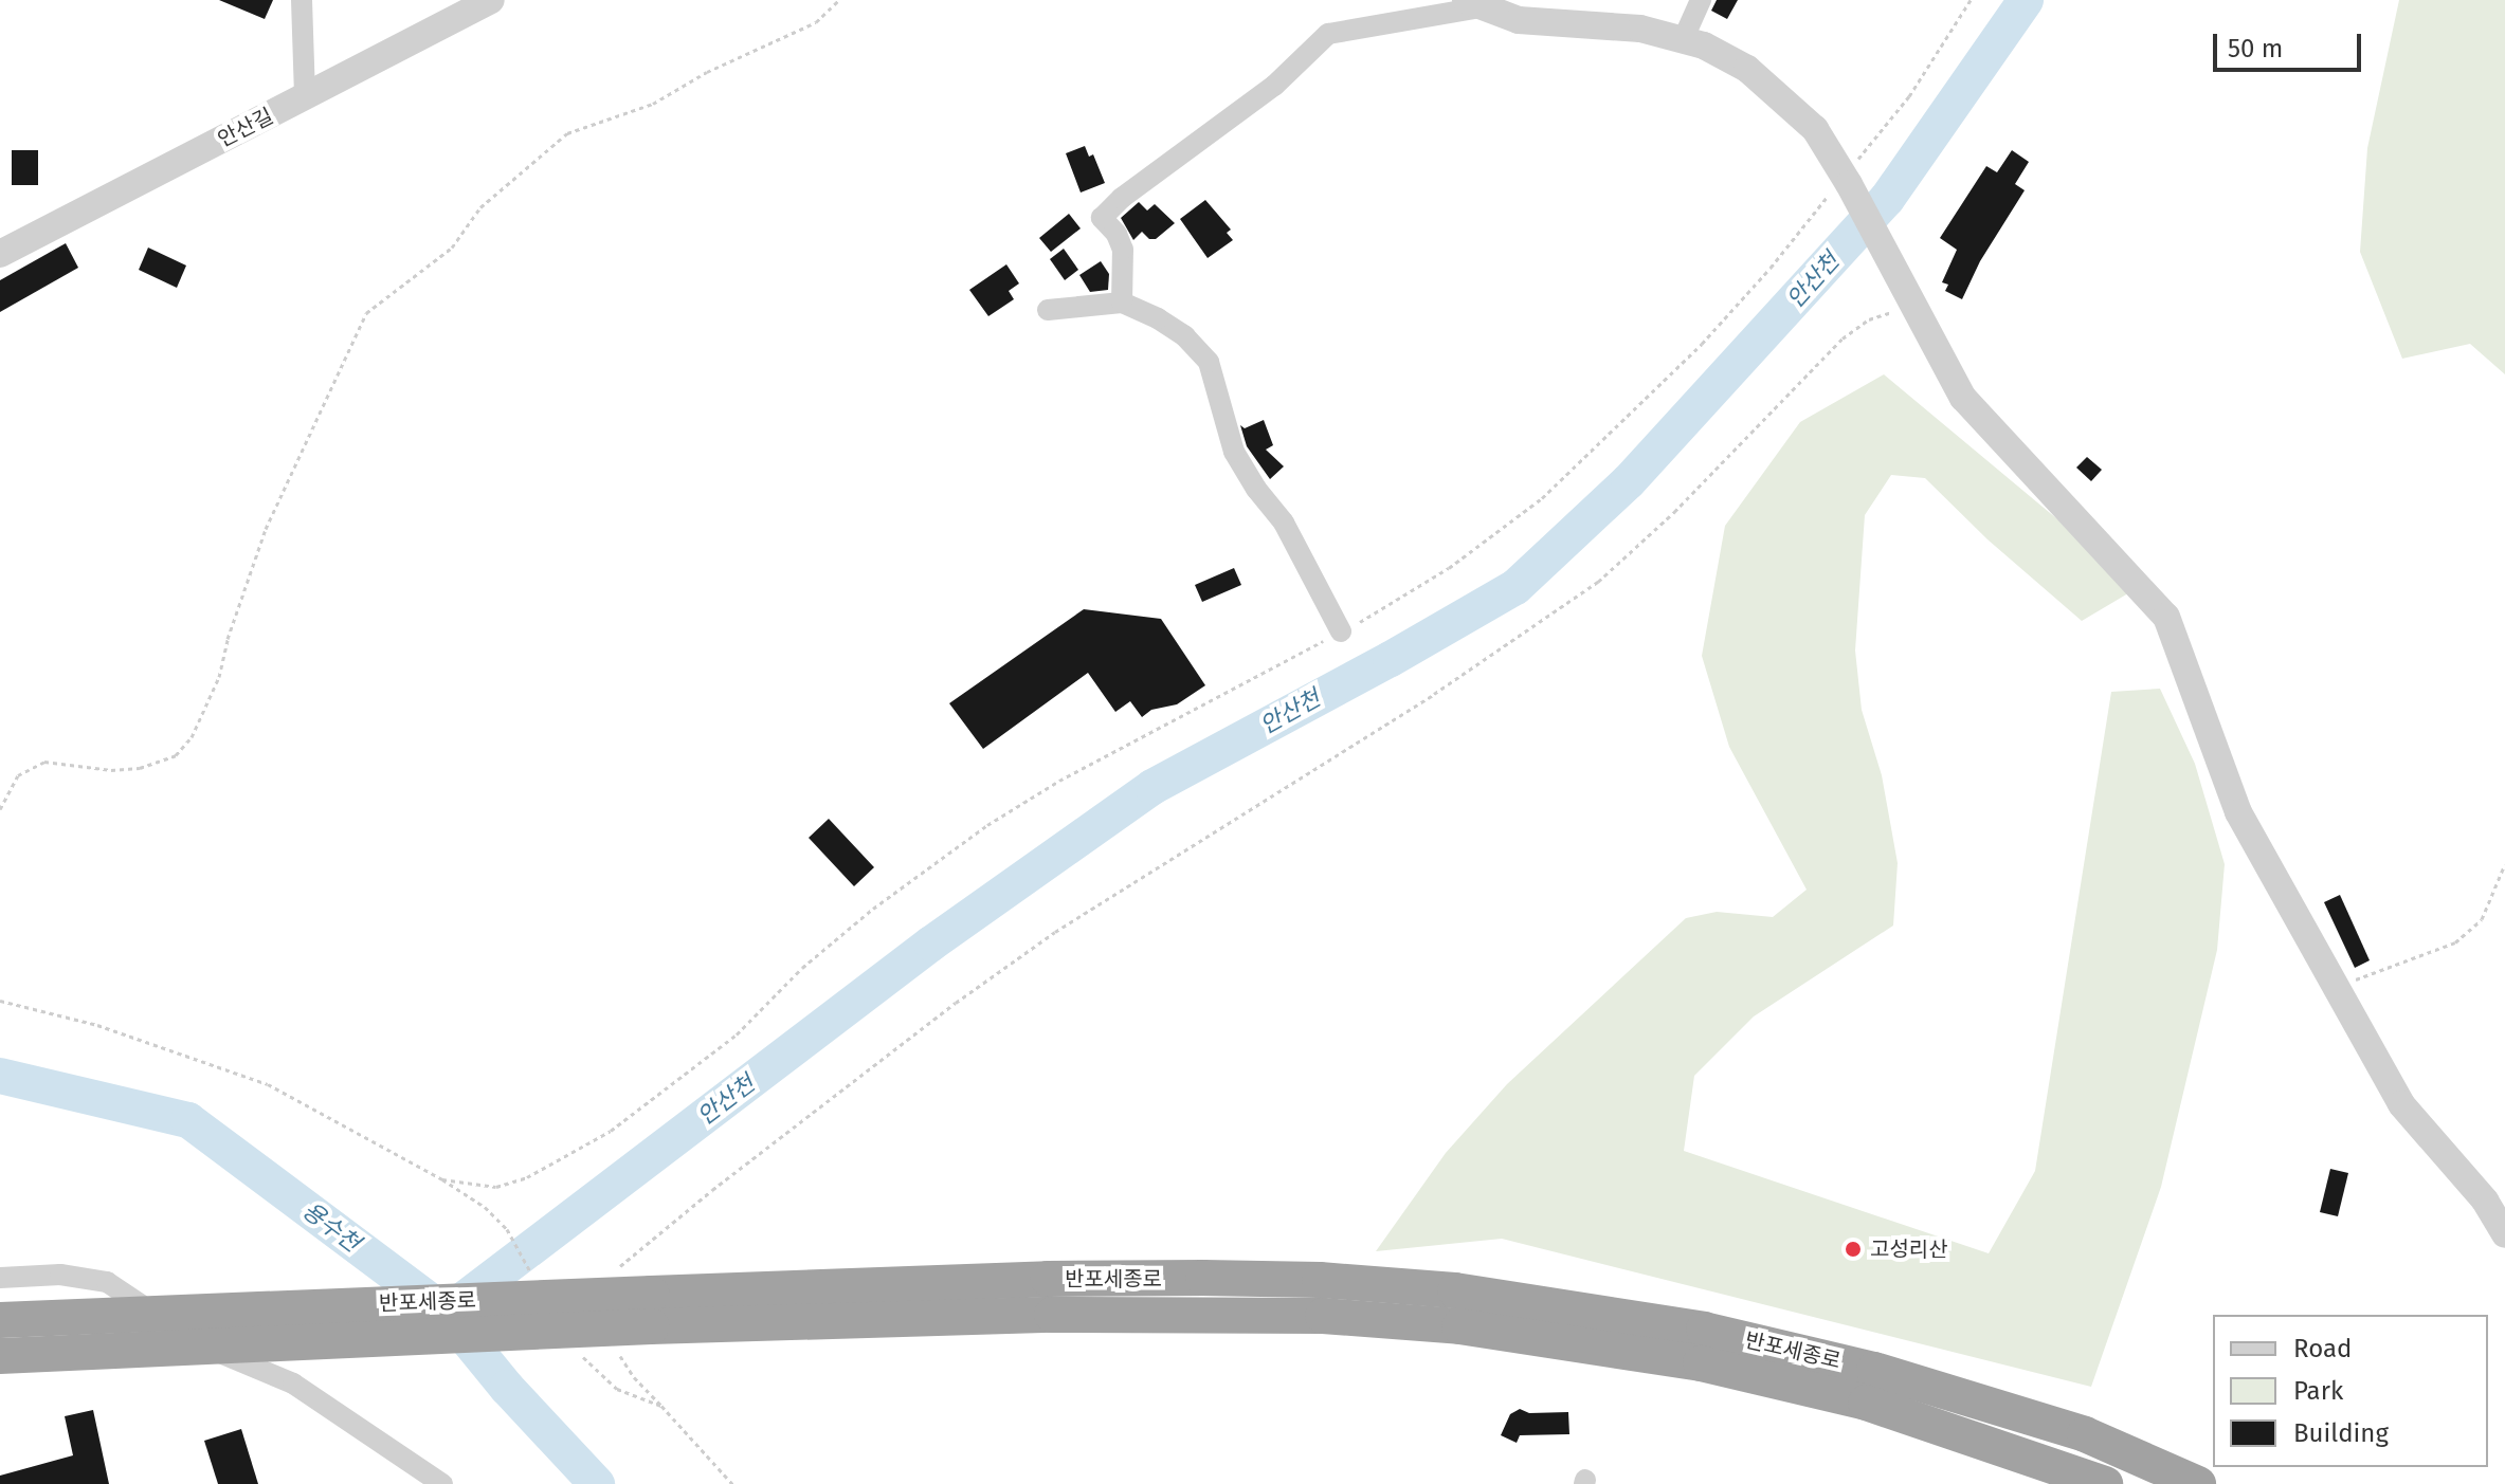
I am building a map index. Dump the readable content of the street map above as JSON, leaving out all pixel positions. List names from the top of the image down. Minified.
{"streets":{"highway":["반포세종로"],"street":["안산길"]},"water":["안산천","용수천"],"places":["고성리산"],"legend":["Road","Park","Building"],"scale_bar":"50 m"}
